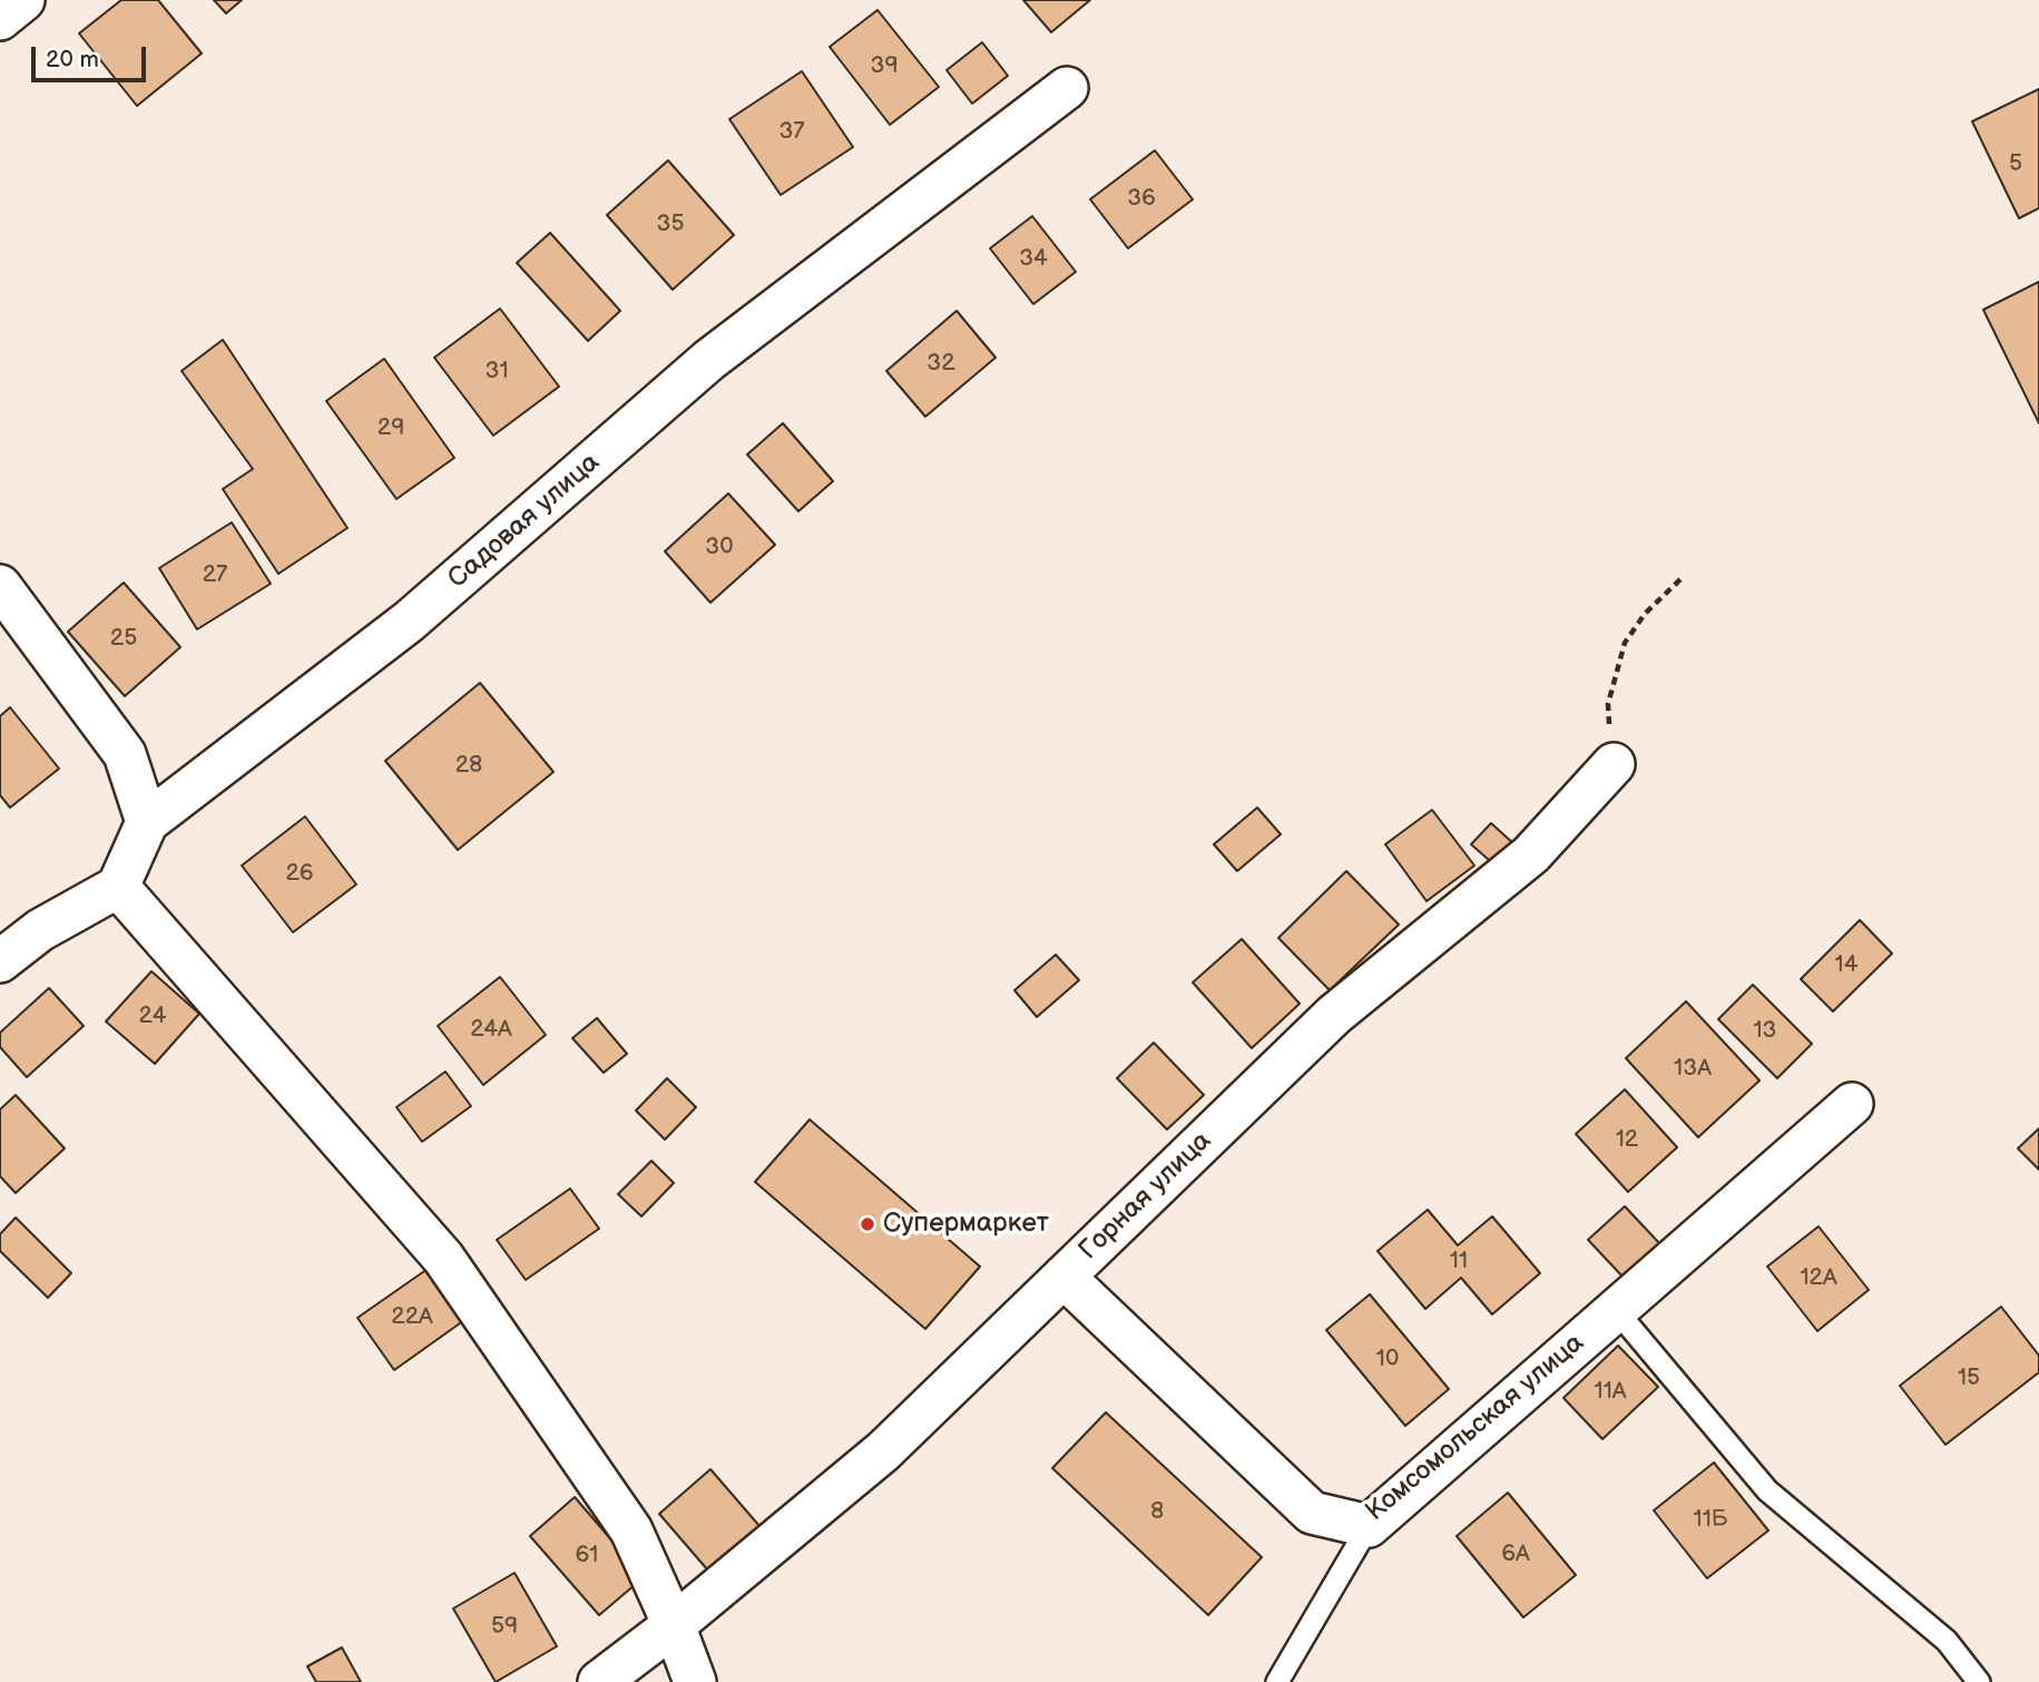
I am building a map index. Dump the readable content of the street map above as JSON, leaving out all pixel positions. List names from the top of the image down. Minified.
{"streets":{"street":["Садовая улица","Горная улица","Комсомольская улица"]},"crossings":[["Горная улица","Комсомольская улица"]],"places":["Супермаркет"],"house_numbers":["39","37","5","36","35","34","32","31","29","30","27","25","28","26","14","24","24А","13","13А","12","11","12А","22А","10","15","11А","8","11Б","6А","61","59"],"scale_bar":"20 m"}
